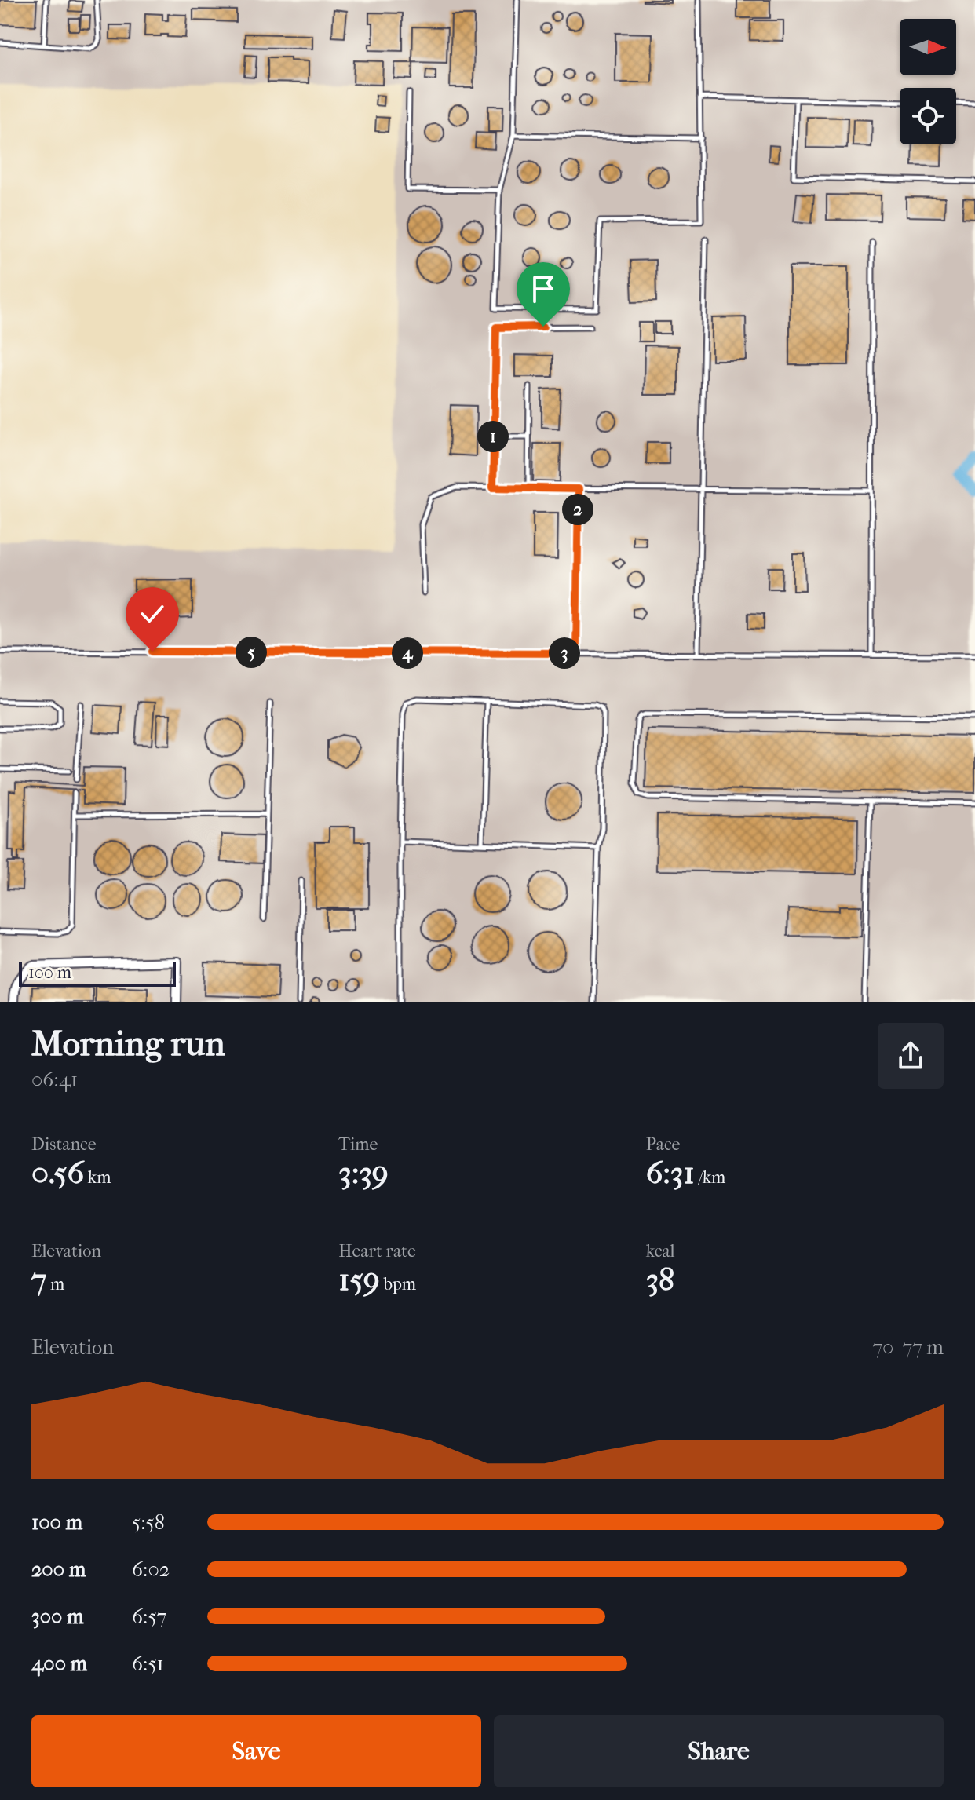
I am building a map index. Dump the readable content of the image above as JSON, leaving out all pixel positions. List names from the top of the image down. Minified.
{"scale_bar":"100 m","north":"right","page":{"pins":["1","2","5","3","4"],"scale":"100 m","heading":["Morning run","06:41"],"stats":[["Distance","0.56 km"],["Time","3:39"],["Pace","6:31 /km"],["Elevation","7 m"],["Heart rate","159 bpm"],["kcal","38"]],"chart":["Elevation","70–77 m"],"list":[{"name":"100 m","note":"5:58"},{"name":"200 m","note":"6:02"},{"name":"300 m","note":"6:57"},{"name":"400 m","note":"6:51"}],"buttons":["Save","Share"]}}
